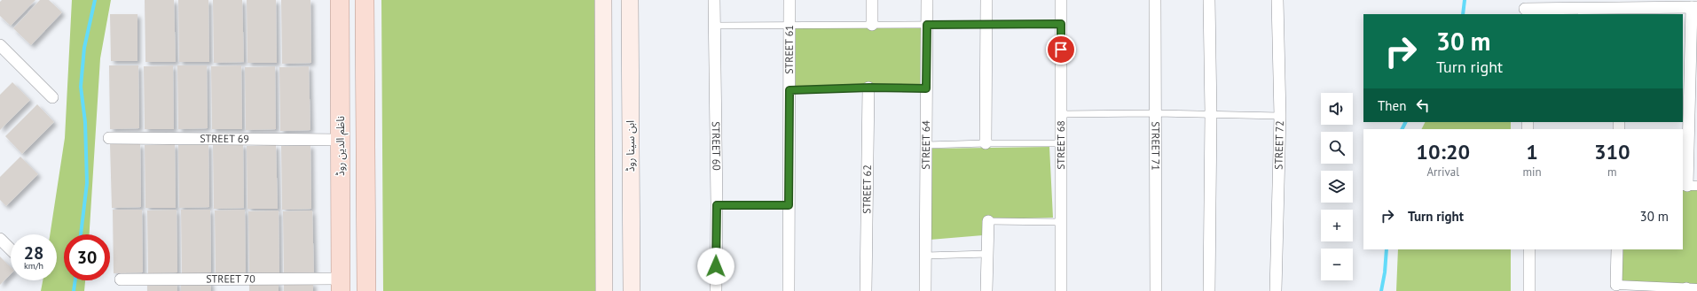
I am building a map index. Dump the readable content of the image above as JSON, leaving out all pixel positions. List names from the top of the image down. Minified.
{"streets":{"main road":["ناظم الدین روڈ","ابن سینا روڈ"],"street":["STREET 61","STREET 69","STREET 60","STREET 64","STREET 68","STREET 71","STREET 72","STREET 62","STREET 70"]},"crossings":[["STREET 69","ناظم الدین روڈ"],["ناظم الدین روڈ","STREET 70"]],"page":{"turn":["30 m","Turn right"],"then":"Then","map_buttons":["+","−"],"eta":["10:20","Arrival","1","min","310","m"],"list":[{"name":"Turn right","value":"30 m"}],"speed":"28 km/h","limit":"30"}}
